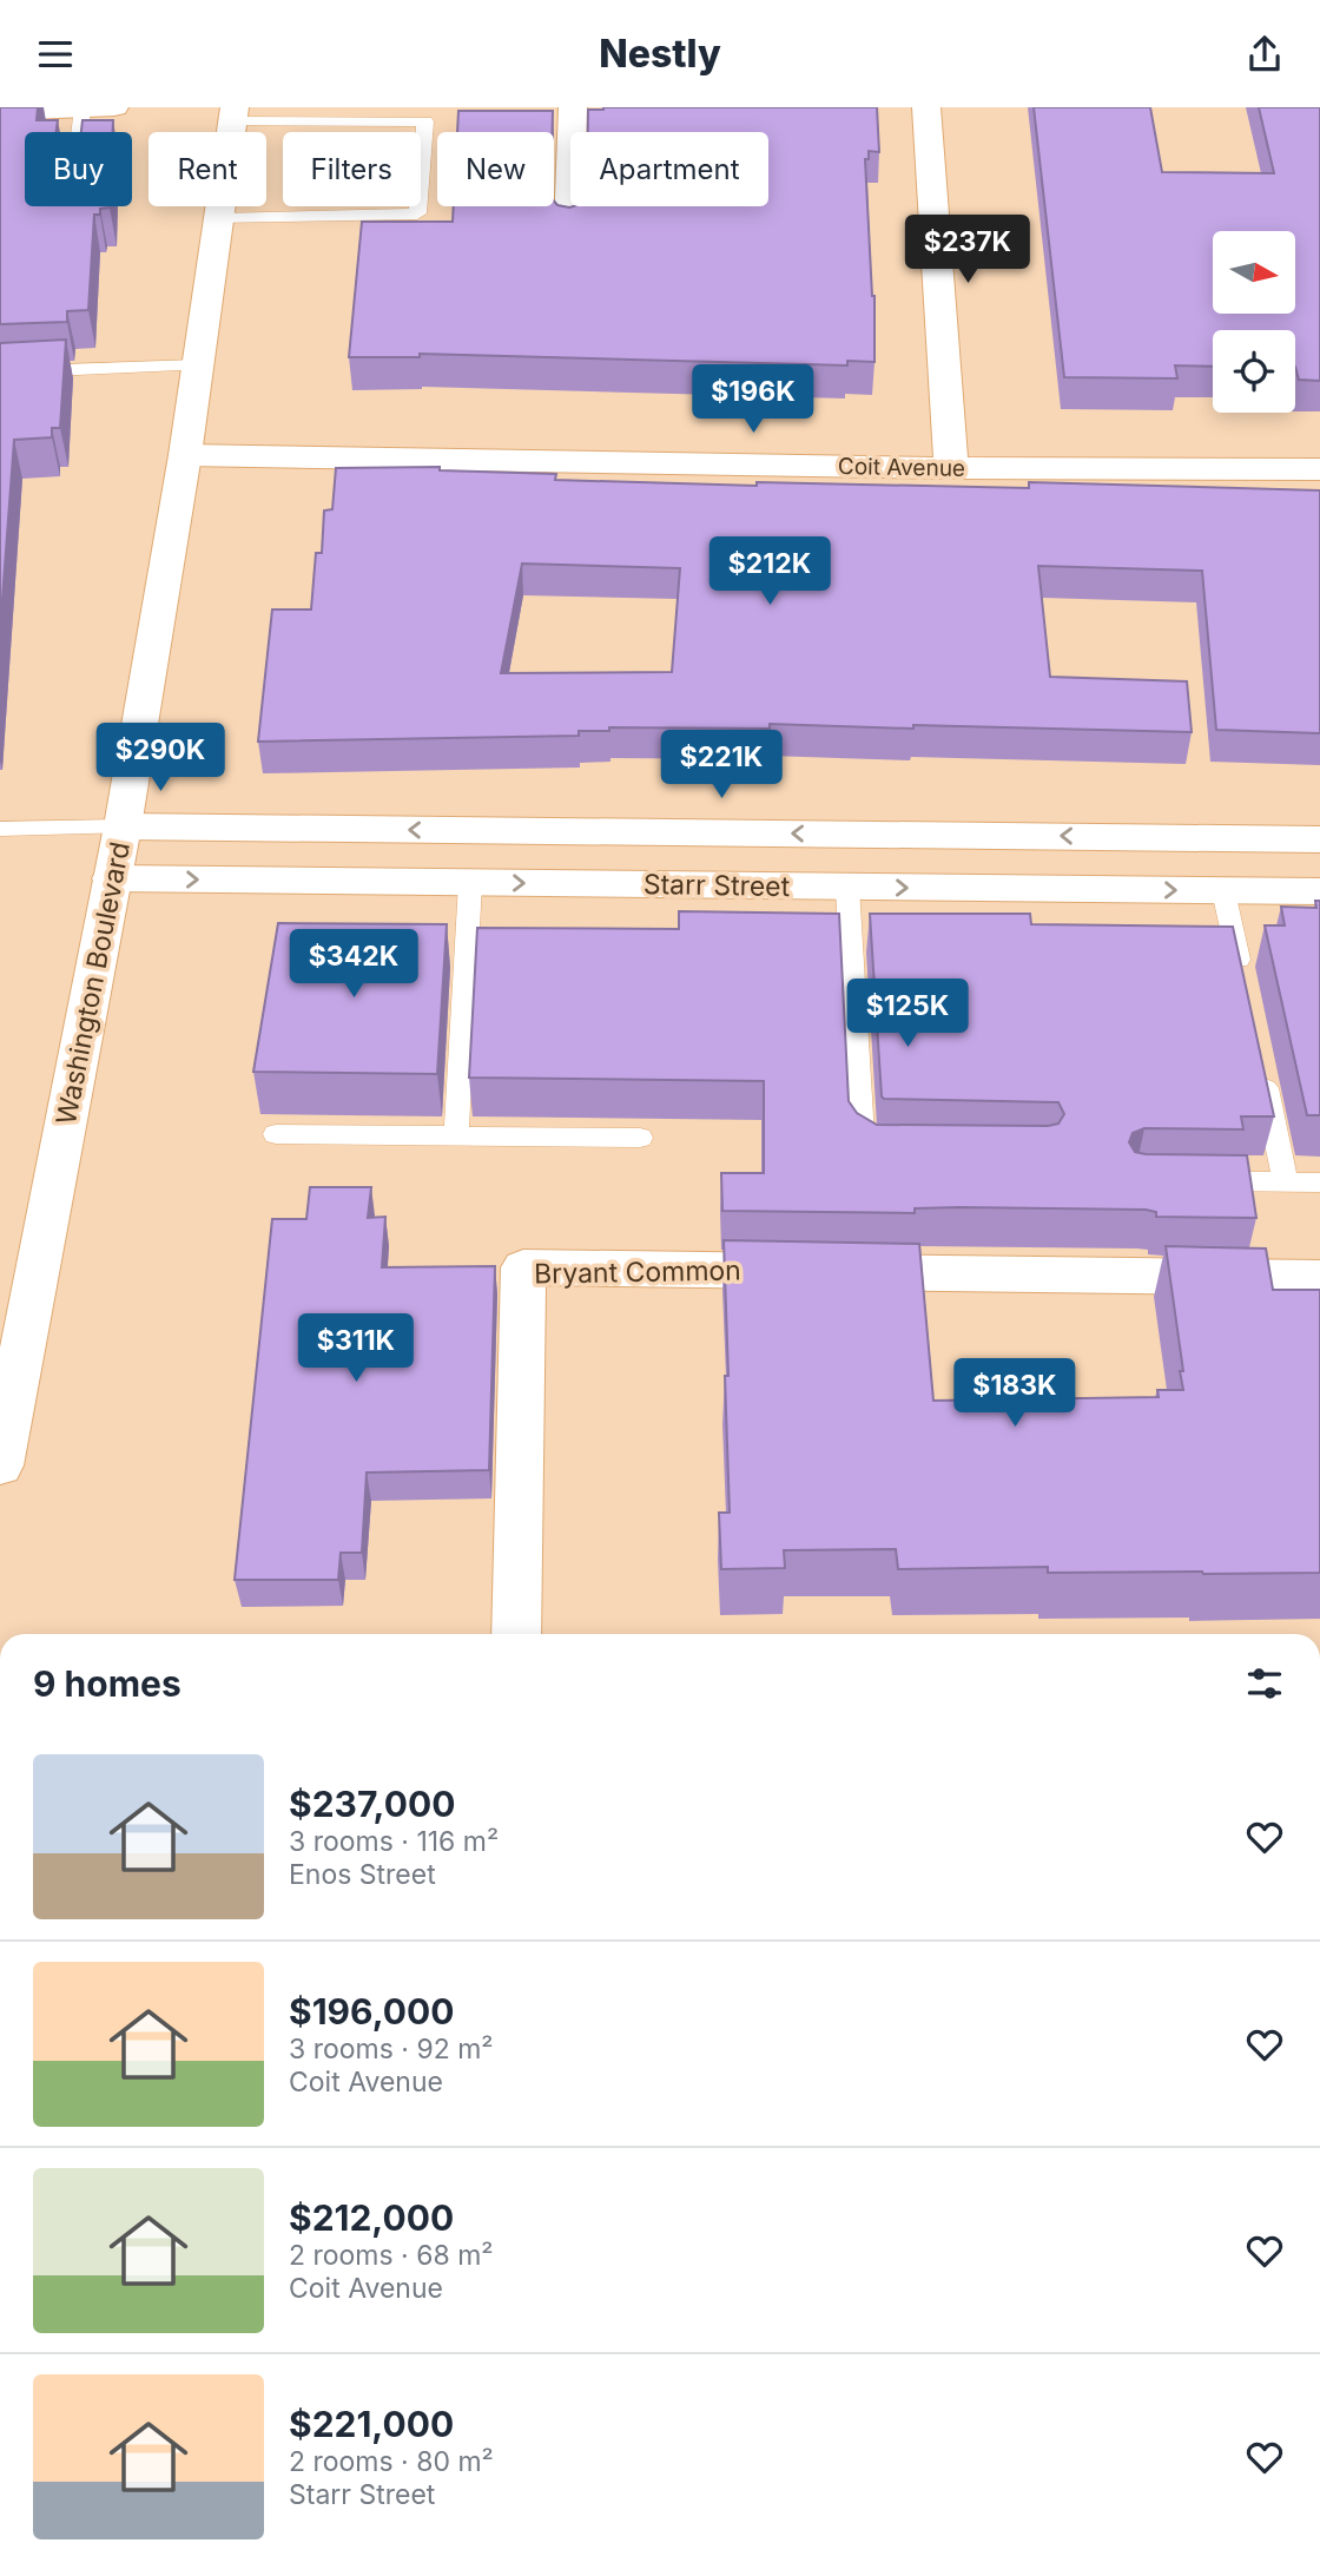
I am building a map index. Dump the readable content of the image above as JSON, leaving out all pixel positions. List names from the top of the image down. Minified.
{"streets":{"street":["Coit Avenue","Starr Street","Washington Boulevard","Bryant Common"]},"crossings":[["Coit Avenue","Washington Boulevard"],["Starr Street","Washington Boulevard"]],"north":"right","page":{"header":"Nestly","chip":["Buy","Rent","Filters","New","Apartment"],"price":["$237K","$196K","$212K","$290K","$221K","$342K","$125K","$311K","$183K"],"heading":"9 homes","list":[{"name":"$237,000","note":"3 rooms · 116 m² · Enos Street"},{"name":"$196,000","note":"3 rooms · 92 m² · Coit Avenue"},{"name":"$212,000","note":"2 rooms · 68 m² · Coit Avenue"},{"name":"$221,000","note":"2 rooms · 80 m² · Starr Street"}]}}
